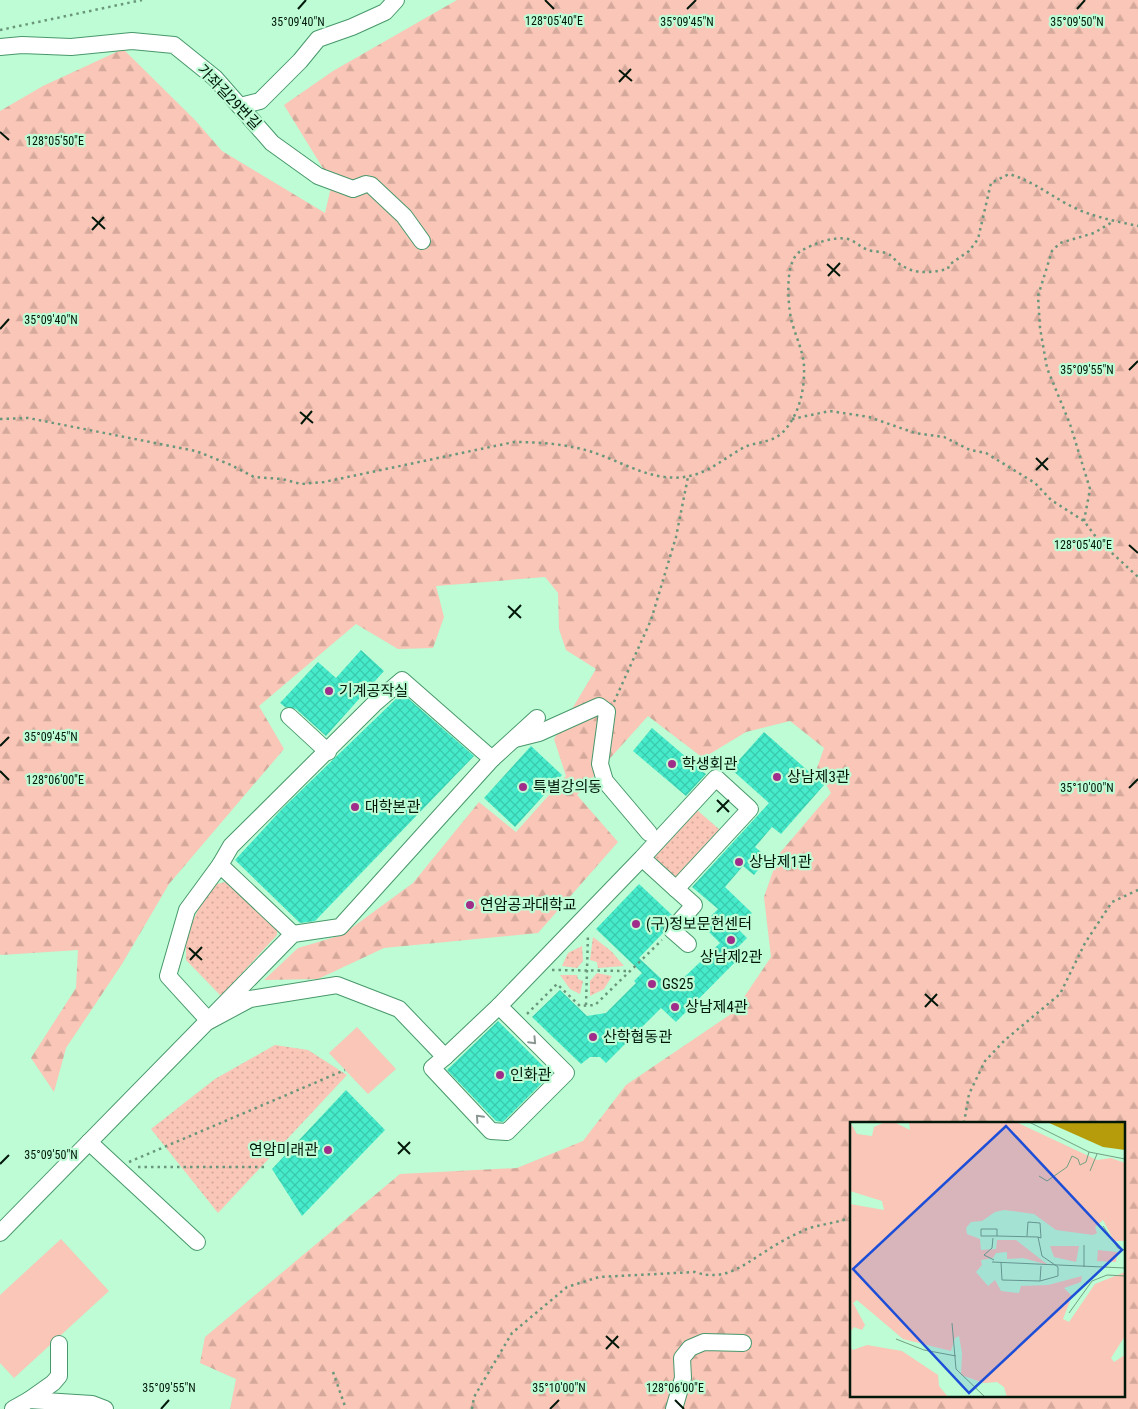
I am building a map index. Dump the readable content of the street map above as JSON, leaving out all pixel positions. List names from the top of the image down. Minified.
{"streets":{"street":["가좌길29번길"]},"places":["기계공작실","학생회관","상남제3관","특별강의동","대학본관","상남제1관","연암공과대학교","(구)정보문헌센터","상남제2관","GS25","상남제4관","산학협동관","인화관","연암미래관"],"coordinates":["128°05'40\"E","35°09'40\"N","35°09'45\"N","35°09'50\"N","128°05'50\"E","35°09'55\"N","128°06'00\"E","35°10'00\"N"]}
